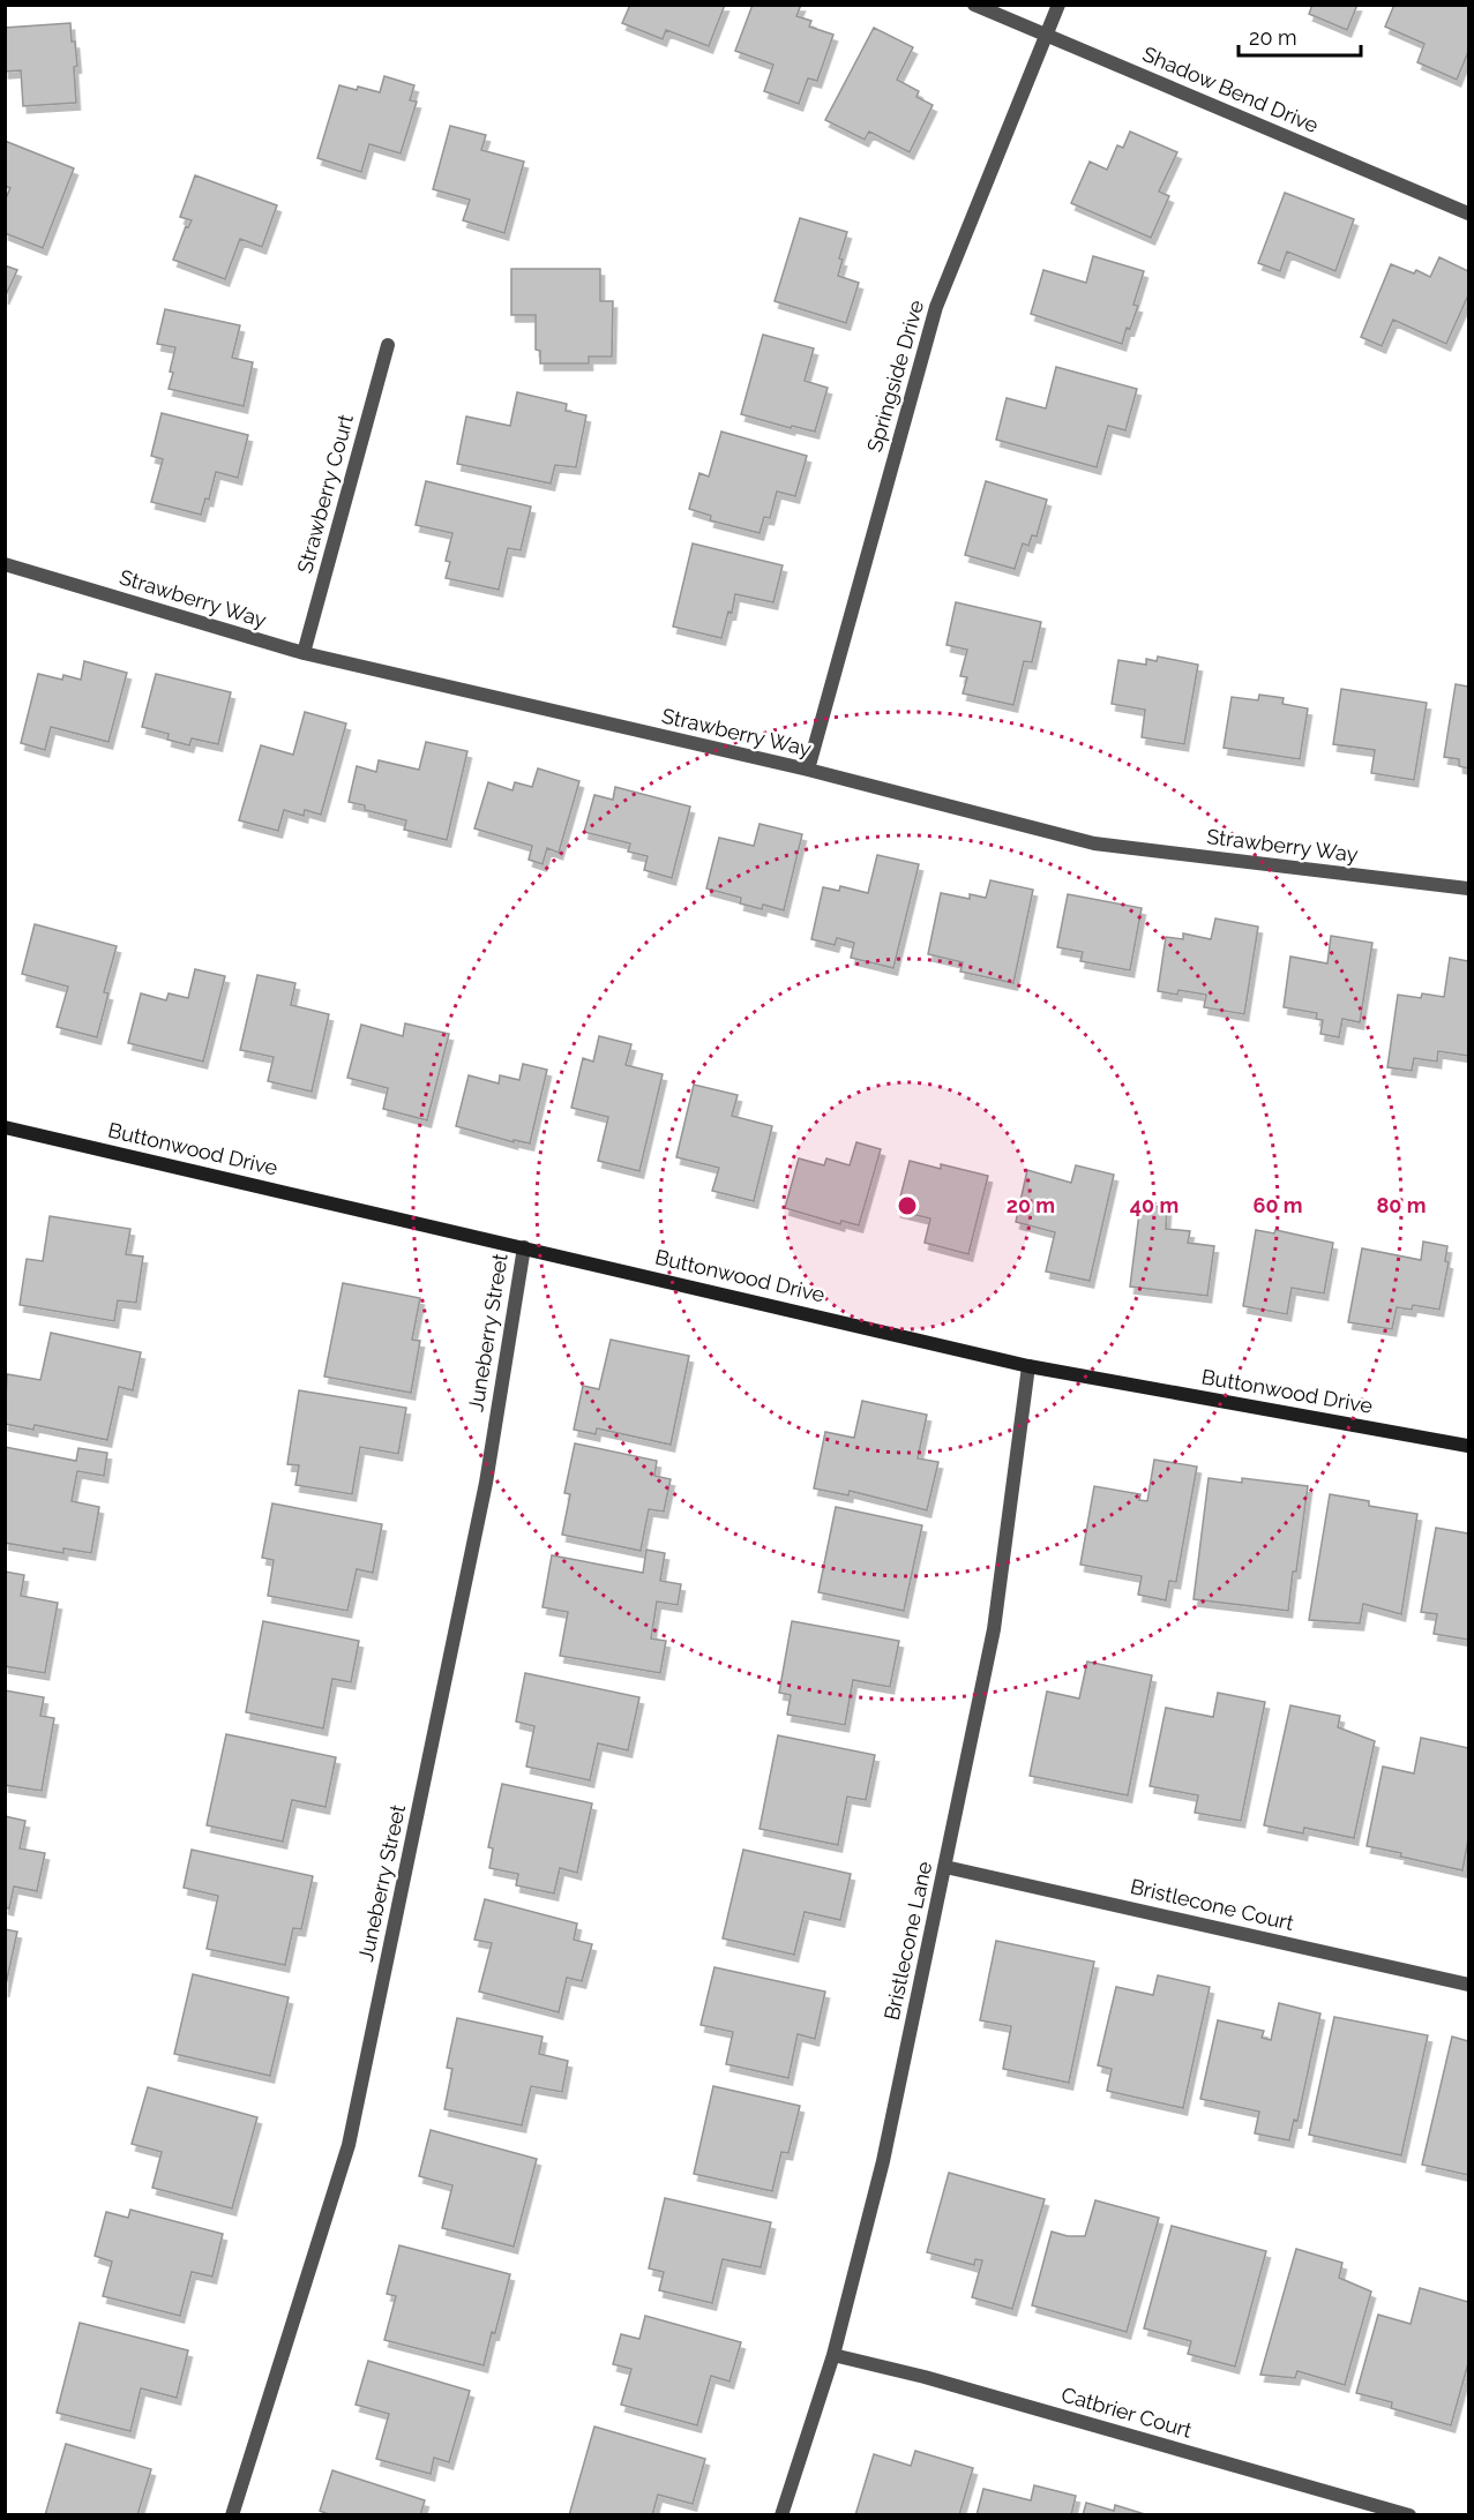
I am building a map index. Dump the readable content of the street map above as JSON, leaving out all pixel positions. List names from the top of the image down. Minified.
{"streets":{"street":["Shadow Bend Drive","Springside Drive","Strawberry Court","Strawberry Way","Buttonwood Drive","Juneberry Street","Bristlecone Court","Bristlecone Lane","Catbrier Court"]},"crossings":[["Shadow Bend Drive","Springside Drive"],["Springside Drive","Strawberry Way"],["Strawberry Court","Strawberry Way"],["Buttonwood Drive","Juneberry Street"],["Buttonwood Drive","Bristlecone Lane"],["Bristlecone Court","Bristlecone Lane"],["Bristlecone Lane","Catbrier Court"]],"scale_bar":"20 m","rings":["20 m","40 m","60 m","80 m"]}
